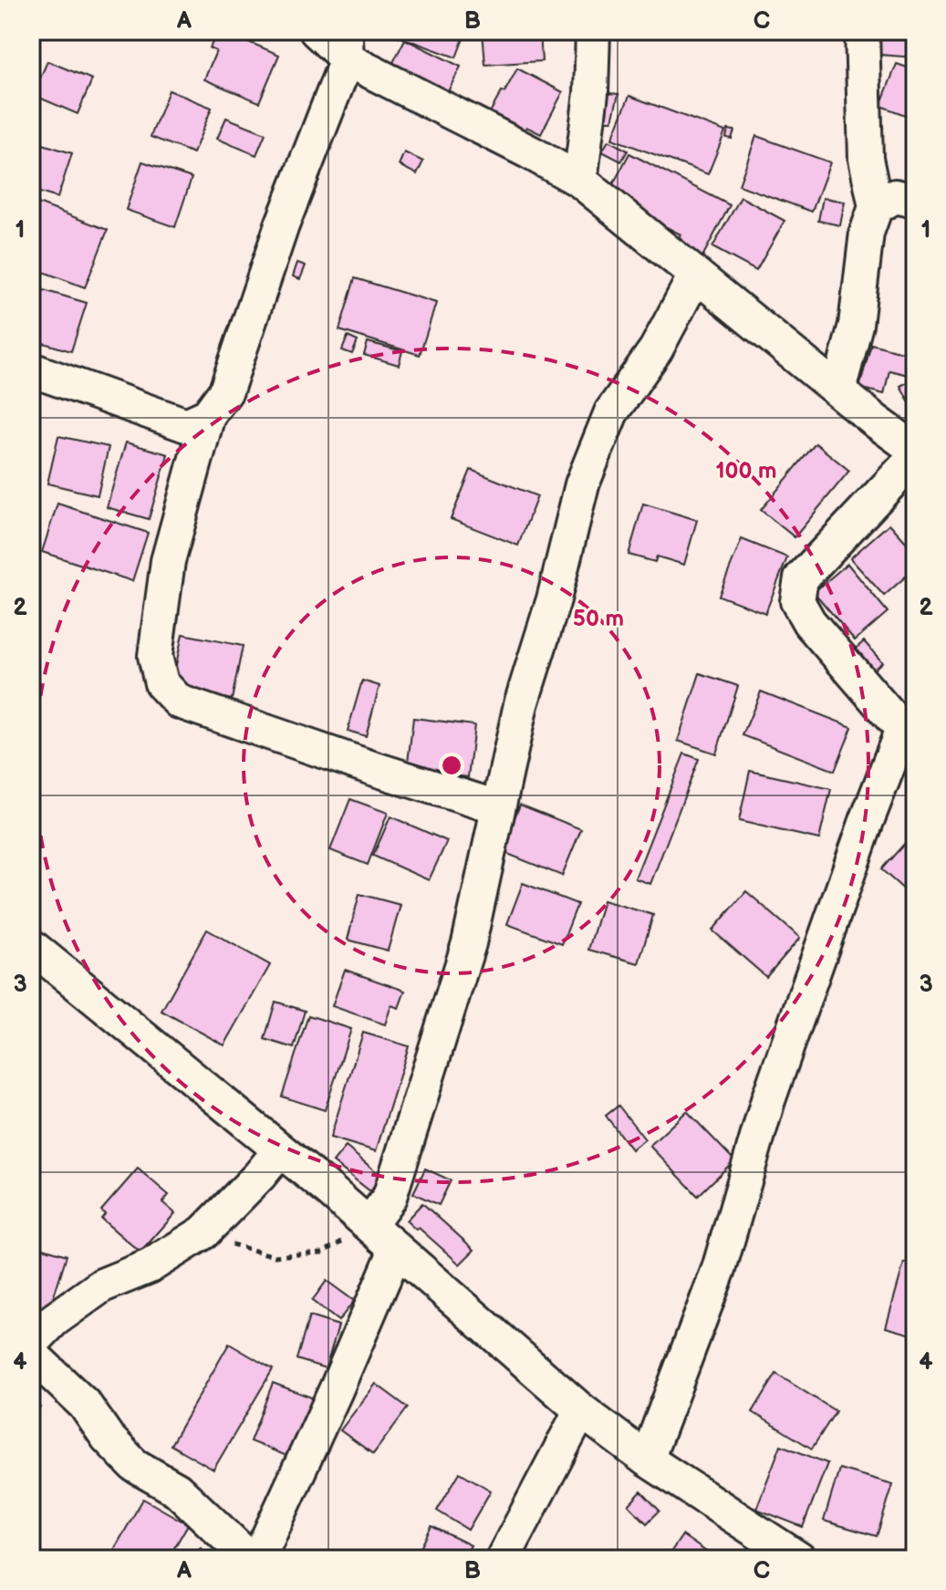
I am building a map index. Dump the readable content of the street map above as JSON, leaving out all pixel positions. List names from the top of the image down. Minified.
{"grid":{"columns":["A","B","C"],"rows":["1","2","3","4"]},"rings":["100 m","50 m"]}
